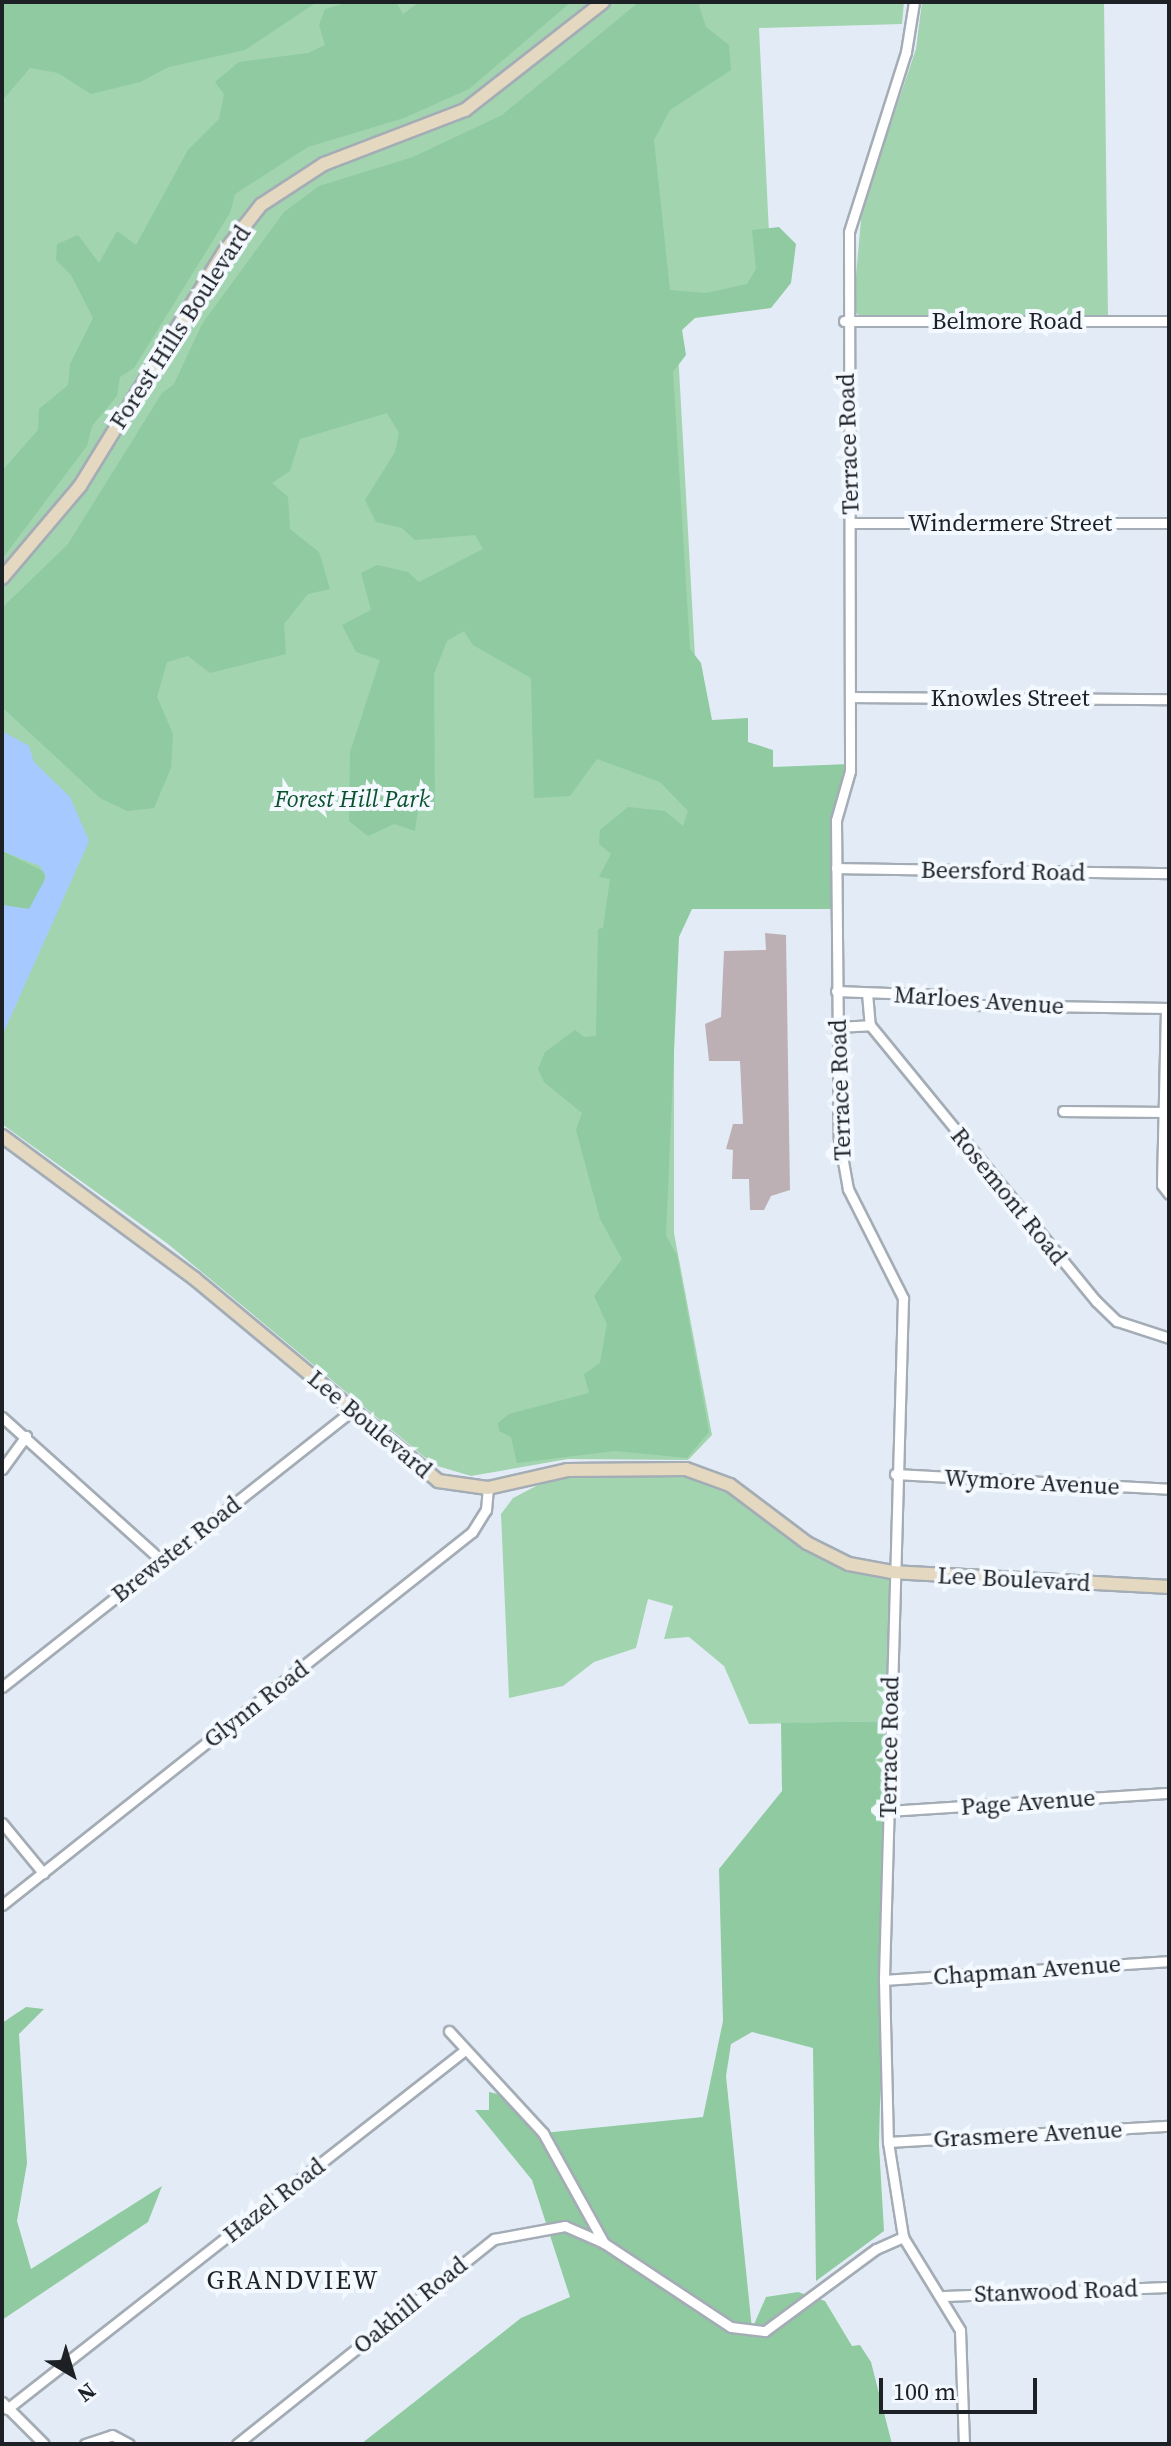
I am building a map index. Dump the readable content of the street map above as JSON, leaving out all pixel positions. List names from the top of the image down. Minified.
{"streets":{"street":["Belmore Road","Forest Hills Boulevard","Terrace Road","Windermere Street","Knowles Street","Beersford Road","Marloes Avenue","Rosemont Road","Lee Boulevard","Wymore Avenue","Brewster Road","Glynn Road","Page Avenue","Chapman Avenue","Grasmere Avenue","Hazel Road","Stanwood Road","Oakhill Road"]},"crossings":[["Belmore Road","Terrace Road"],["Terrace Road","Windermere Street"],["Terrace Road","Knowles Street"],["Terrace Road","Beersford Road"],["Terrace Road","Marloes Avenue"],["Terrace Road","Lee Boulevard"],["Terrace Road","Wymore Avenue"],["Terrace Road","Page Avenue"],["Terrace Road","Chapman Avenue"],["Terrace Road","Grasmere Avenue"],["Terrace Road","Stanwood Road"],["Lee Boulevard","Brewster Road"],["Lee Boulevard","Glynn Road"]],"districts":["GRANDVIEW"],"parks":["Forest Hill Park"],"scale_bar":"100 m","north":"bottom right"}
